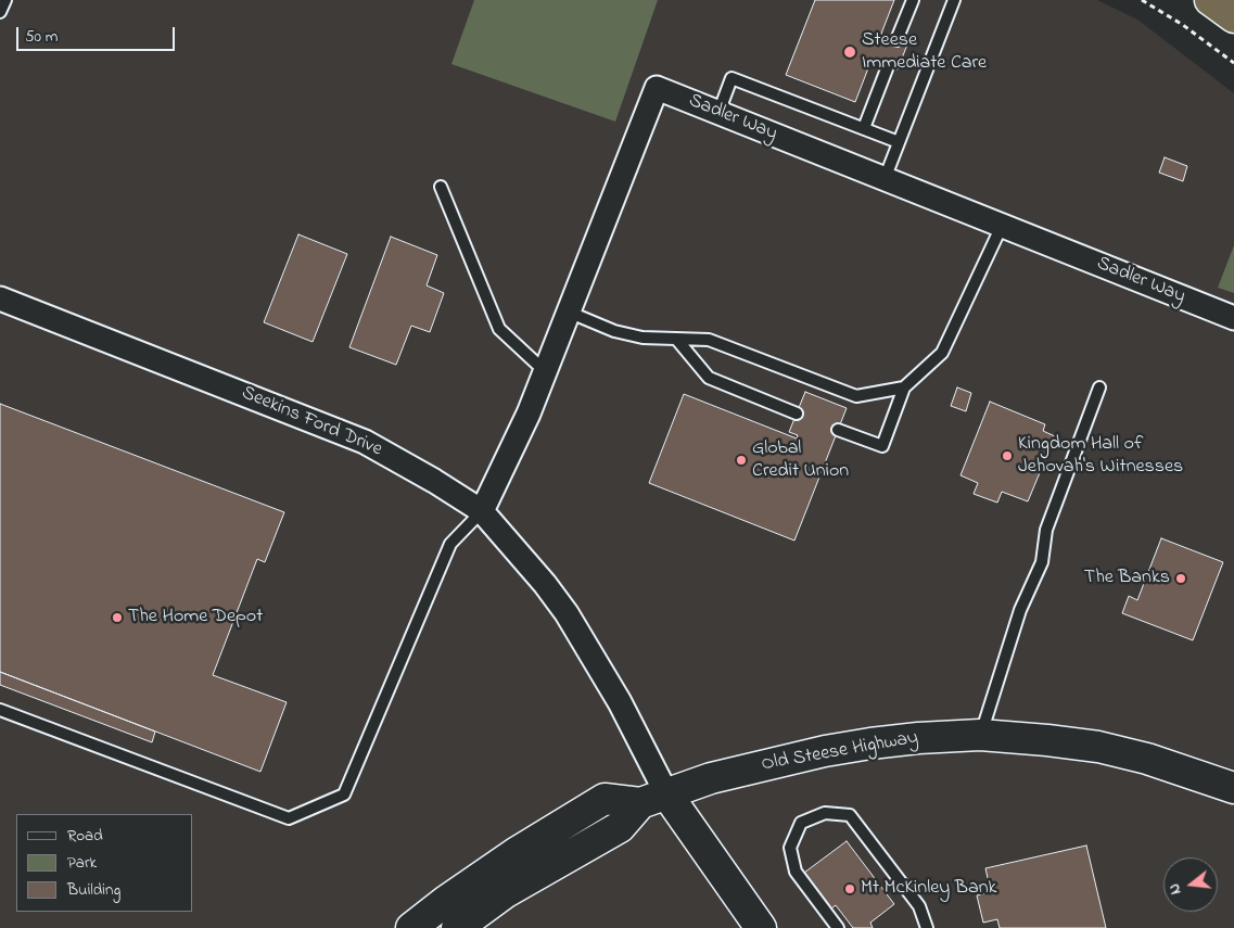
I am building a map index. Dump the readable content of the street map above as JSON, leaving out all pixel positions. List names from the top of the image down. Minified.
{"streets":{"main road":["Old Steese Highway"],"street":["Sadler Way","Seekins Ford Drive"]},"crossings":[["Sadler Way","Seekins Ford Drive"],["Seekins Ford Drive","Old Steese Highway"]],"places":["Steese Immediate Care","Kingdom Hall of Jehovah's Witnesses","Global Credit Union","The Banks","The Home Depot","Mt McKinley Bank"],"legend":["Road","Park","Building"],"scale_bar":"50 m","north":"left"}
